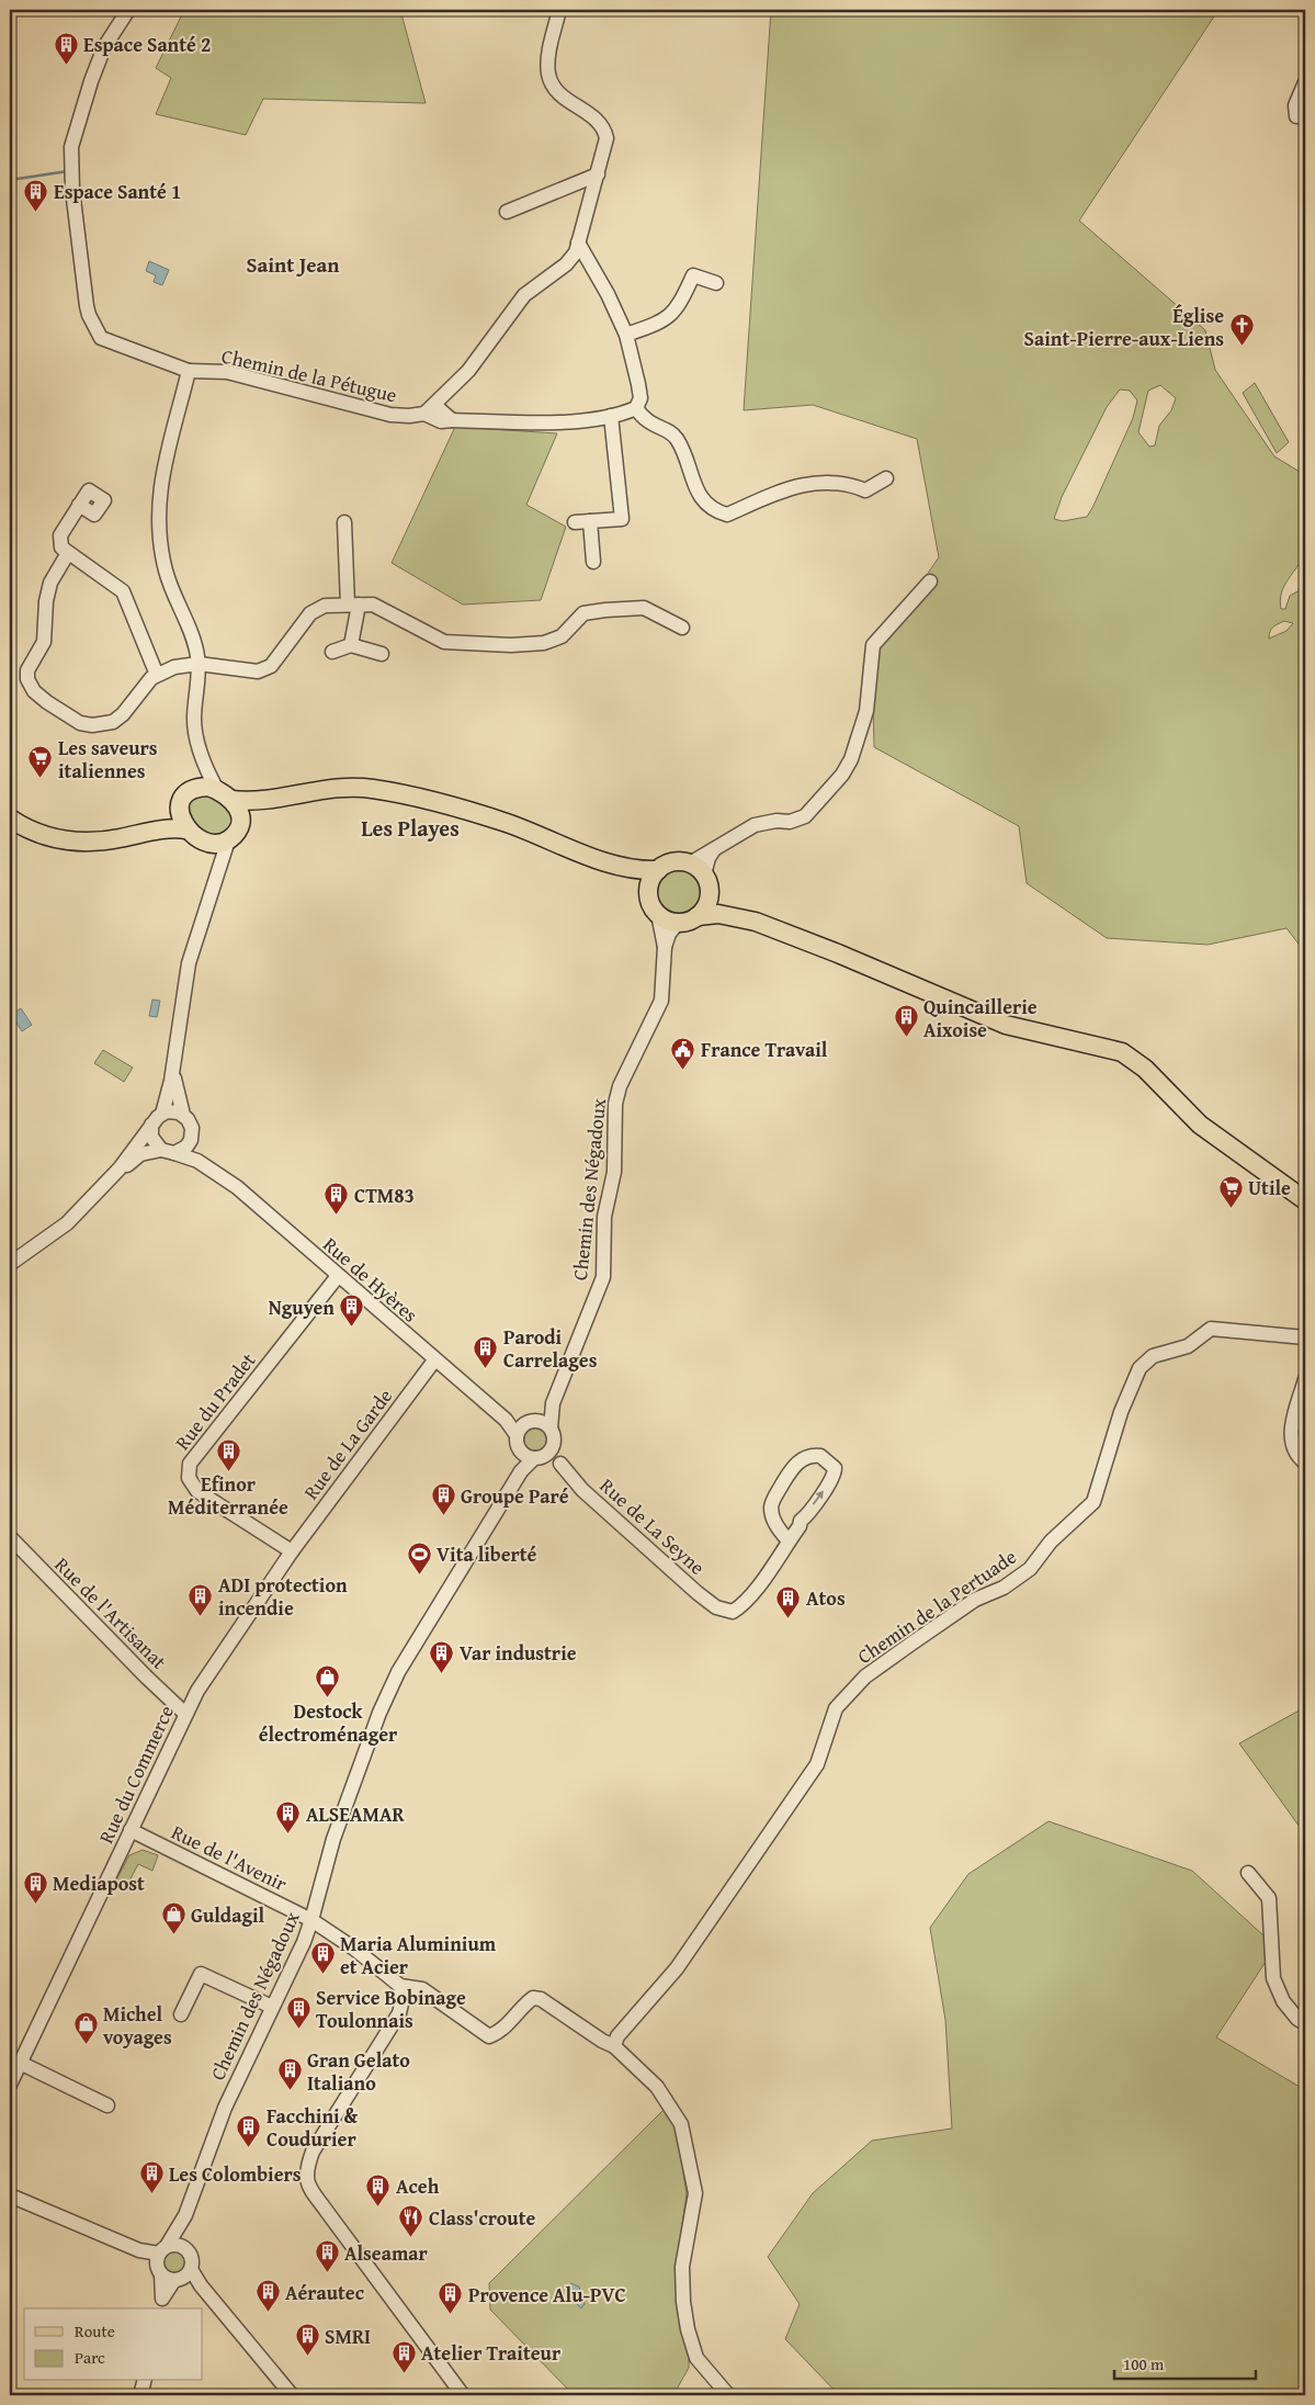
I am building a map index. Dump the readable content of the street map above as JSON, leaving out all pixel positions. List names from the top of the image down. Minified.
{"streets":{"street":["Chemin de la Pétugue","Chemin des Négadoux","Rue de Hyères","Rue du Pradet","Rue de La Garde","Rue de La Seyne","Chemin de la Pertuade","Rue de l'Artisanat","Rue du Commerce","Rue de l'Avenir"]},"crossings":[["Chemin des Négadoux","Rue de Hyères"],["Chemin des Négadoux","Rue de La Seyne"],["Chemin des Négadoux","Rue de l'Avenir"],["Rue de Hyères","Rue du Pradet"],["Rue de Hyères","Rue de La Garde"],["Rue du Pradet","Rue de La Garde"],["Rue du Pradet","Rue du Commerce"],["Rue de La Garde","Rue du Commerce"],["Rue de l'Artisanat","Rue du Commerce"],["Rue du Commerce","Rue de l'Avenir"]],"districts":["Saint Jean","Les Playes"],"places":{"building":["Espace Santé 2","Espace Santé 1","Quincaillerie Aixoise","CTM83","Nguyen","Parodi Carrelages","Efinor Méditerranée","Groupe Paré","ADI protection incendie","Atos","Var industrie","ALSEAMAR","Mediapost","Maria Aluminium et Acier","Service Bobinage Toulonnais","Gran Gelato Italiano","Facchini & Coudurier","Les Colombiers","Aceh","Alseamar","Aérautec","Provence Alu-PVC","SMRI","Atelier Traiteur"],"church":["Église Saint-Pierre-aux-Liens"],"supermarket":["Les saveurs italiennes","Utile"],"public building":["France Travail"],"sports":["Vita liberté"],"shop":["Destock électroménager","Guldagil","Michel voyages"],"restaurant":["Class'croute"]},"legend":["Route","Parc"],"scale_bar":"100 m"}
